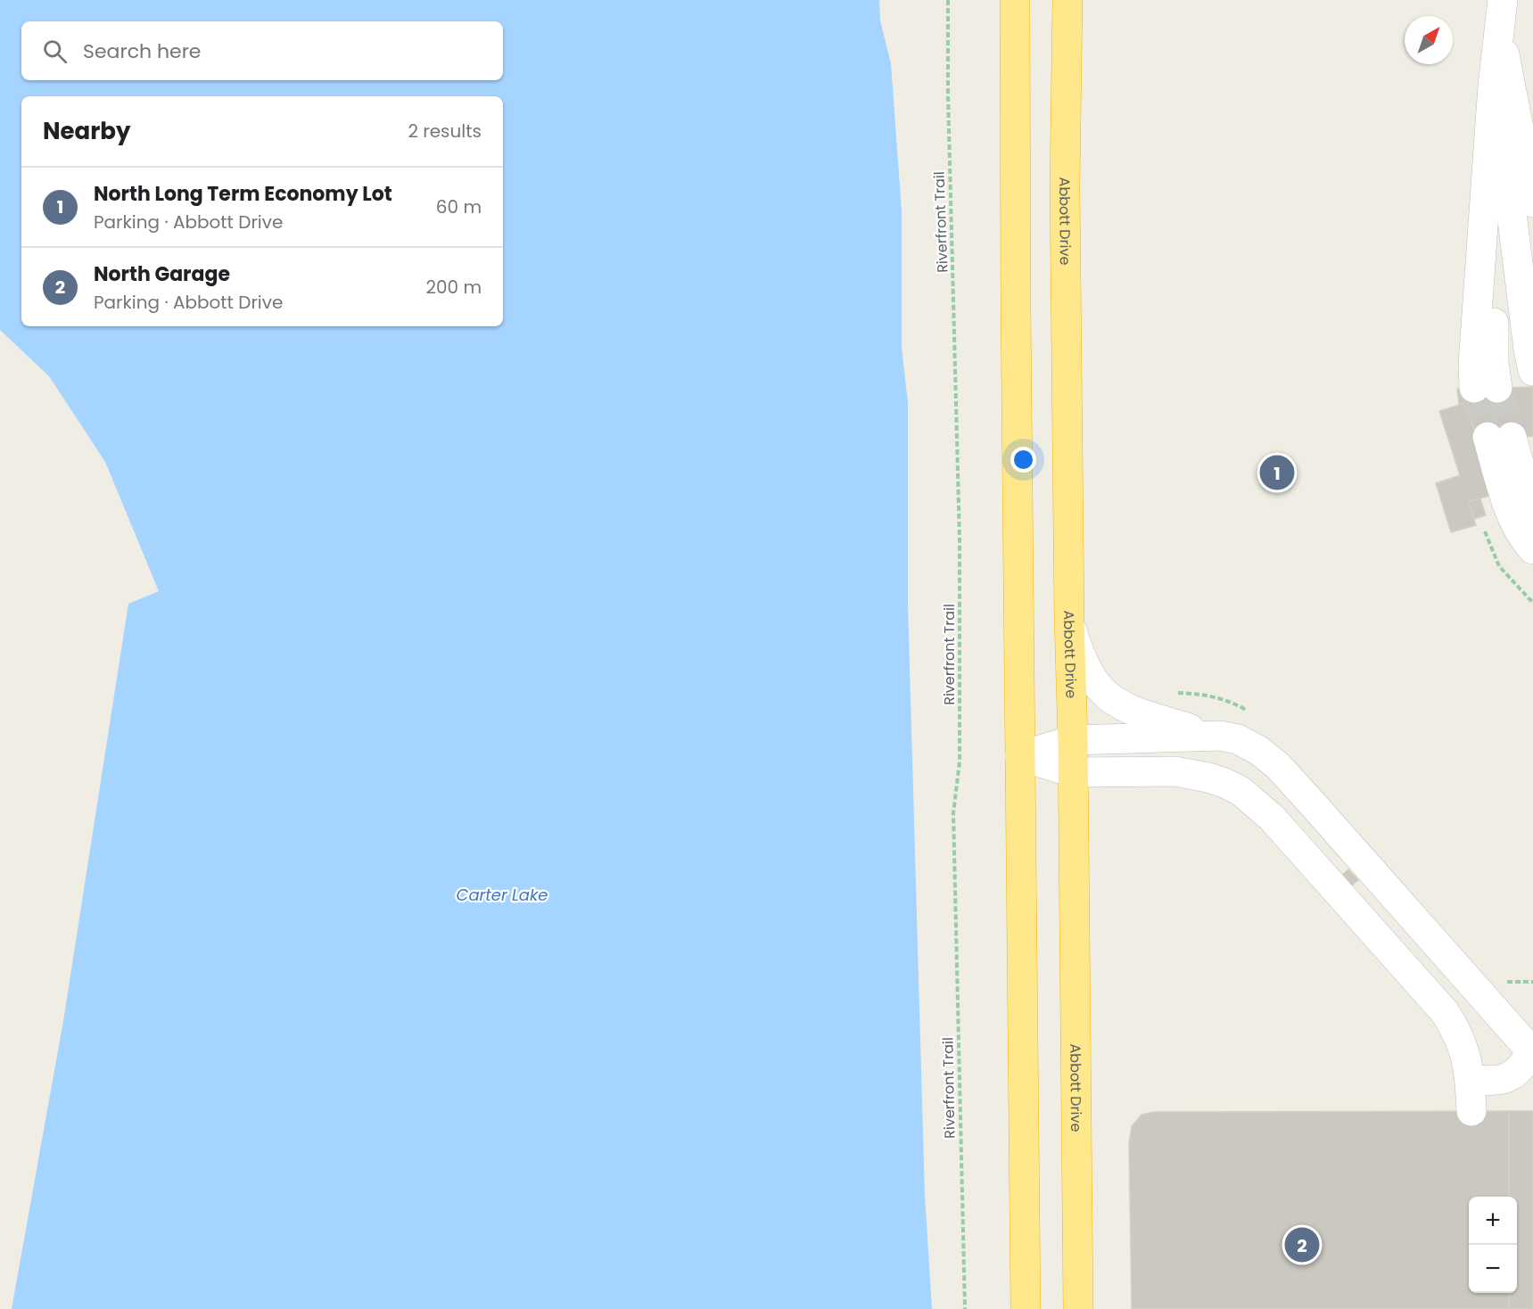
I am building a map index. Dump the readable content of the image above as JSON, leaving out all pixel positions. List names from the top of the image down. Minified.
{"streets":{"highway":["Abbott Drive"],"path":["Riverfront Trail"]},"water":["Carter Lake"],"north":"top right","page":{"search":"Search here","heading":["Nearby","2 results"],"list":[{"mark":"1","name":"North Long Term Economy Lot","note":"Parking · Abbott Drive","value":"60 m"},{"mark":"2","name":"North Garage","note":"Parking · Abbott Drive","value":"200 m"}],"pins":["1","2"],"map_buttons":["+","−"]}}
